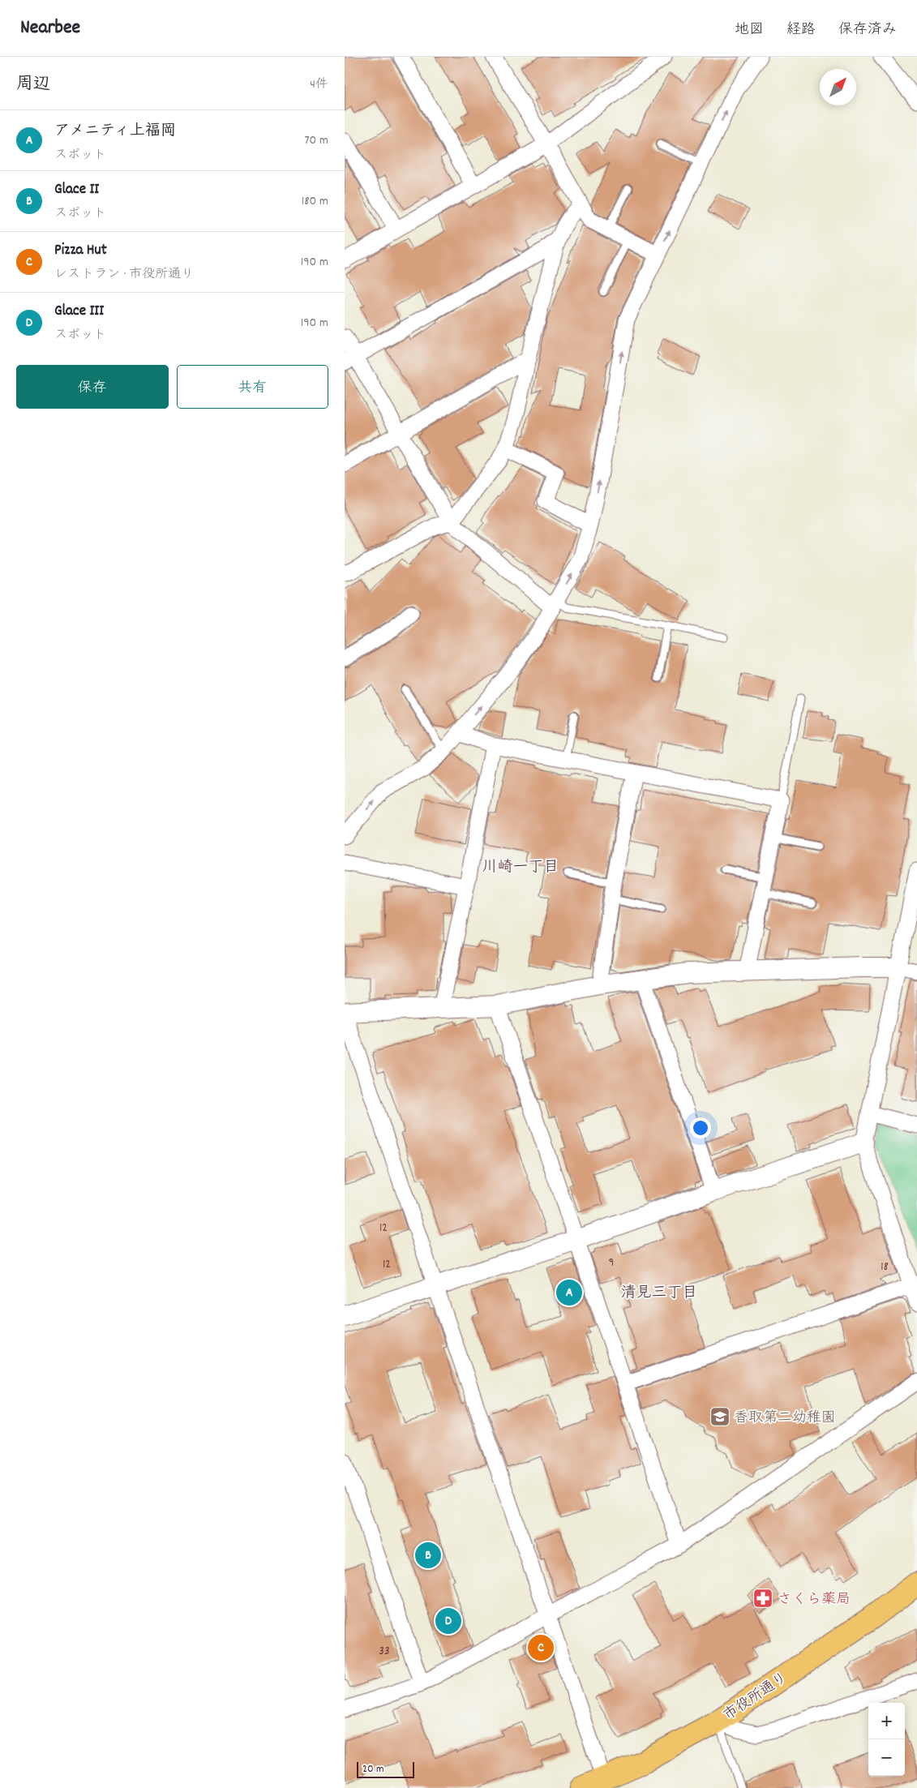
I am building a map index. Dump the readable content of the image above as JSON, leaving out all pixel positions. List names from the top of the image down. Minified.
{"streets":{"main road":["市役所通り"]},"districts":["川崎一丁目","清見三丁目"],"places":{"school or university":["香取第二幼稚園"],"pharmacy":["さくら薬局"]},"house_numbers":["12","9","12","18","33"],"scale_bar":"20 m","north":"top right","page":{"header":"Nearbee","nav":["地図","経路","保存済み"],"heading":["周辺","4件"],"list":[{"mark":"A","name":"アメニティ上福岡","note":"スポット","value":"70 m"},{"mark":"B","name":"Glace II","note":"スポット","value":"180 m"},{"mark":"C","name":"Pizza Hut","note":"レストラン · 市役所通り","value":"190 m"},{"mark":"D","name":"Glace III","note":"スポット","value":"190 m"}],"buttons":["保存","共有"],"pins":["A","B","D","C"],"map_buttons":["+","−"],"scale":"20 m"}}
